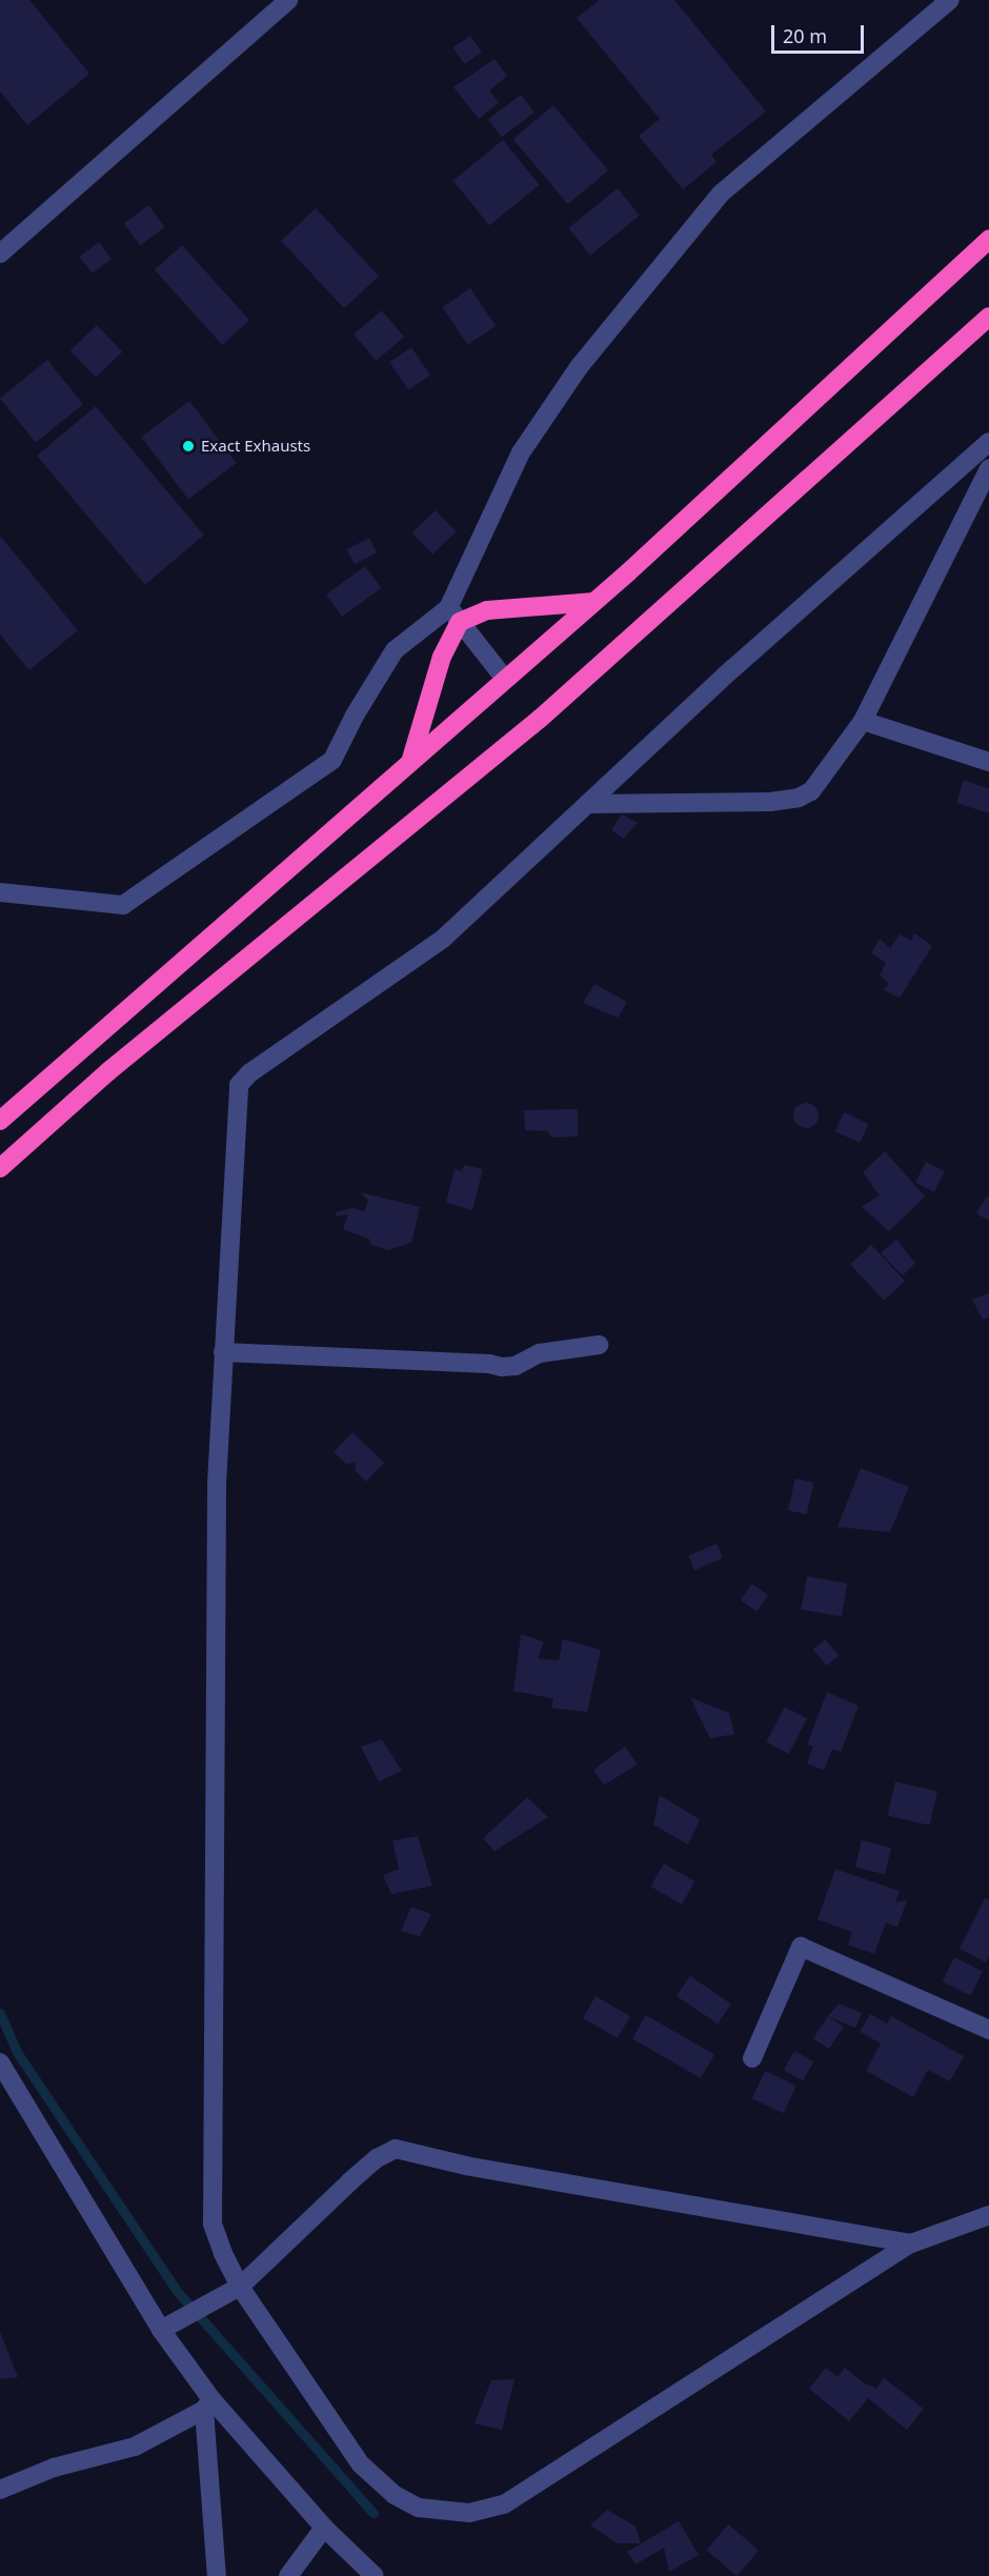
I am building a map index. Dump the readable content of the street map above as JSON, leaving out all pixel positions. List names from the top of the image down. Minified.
{"places":["Exact Exhausts"],"scale_bar":"20 m"}
